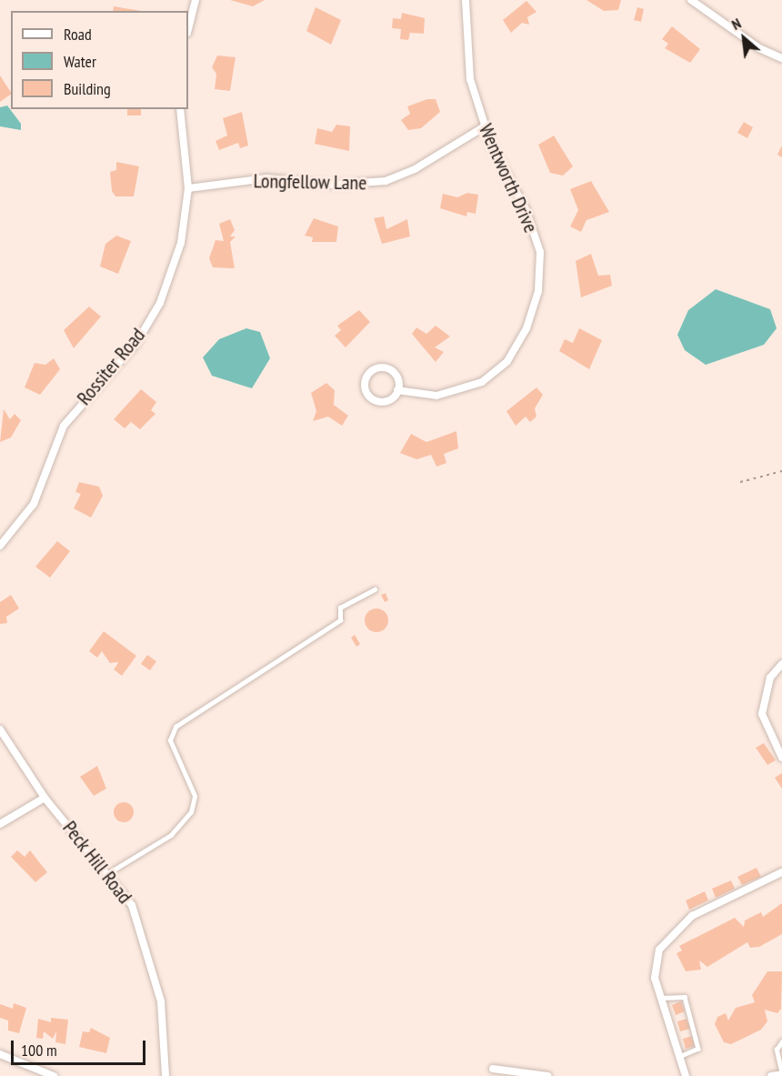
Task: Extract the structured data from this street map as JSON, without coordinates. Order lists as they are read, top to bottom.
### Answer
{
  "streets": {
    "street": [
      "Wentworth Drive",
      "Longfellow Lane",
      "Rossiter Road",
      "Peck Hill Road"
    ]
  },
  "crossings": [
    ["Wentworth Drive", "Longfellow Lane"],
    ["Longfellow Lane", "Rossiter Road"]
  ],
  "legend": ["Road", "Water", "Building"],
  "scale_bar": "100 m",
  "north": "top left"
}
